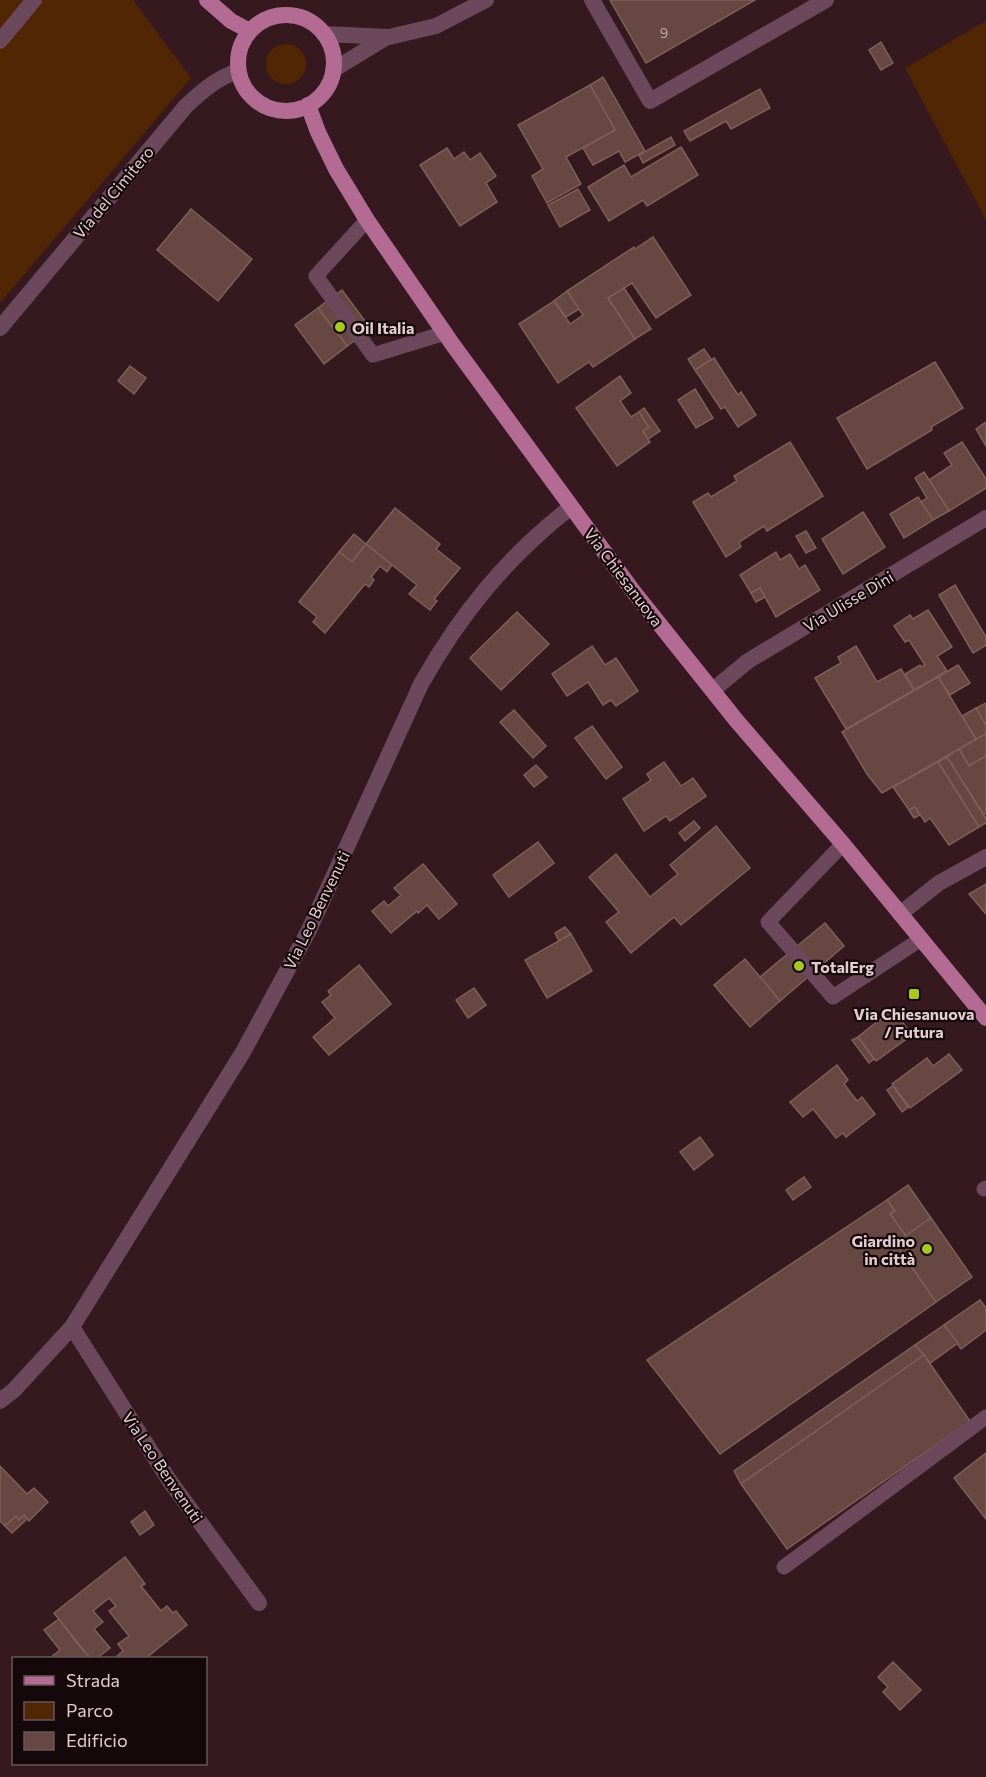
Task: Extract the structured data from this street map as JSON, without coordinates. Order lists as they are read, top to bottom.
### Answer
{
  "streets": {
    "main road": ["Via Chiesanuova"],
    "street": ["Via del Cimitero", "Via Ulisse Dini", "Via Leo Benvenuti"]
  },
  "crossings": [
    ["Via del Cimitero", "Via Chiesanuova"],
    ["Via Chiesanuova", "Via Ulisse Dini"],
    ["Via Chiesanuova", "Via Leo Benvenuti"]
  ],
  "places": {
    "other": ["Oil Italia", "TotalErg", "Giardino in città"],
    "transit": ["Via Chiesanuova / Futura"]
  },
  "house_numbers": ["9"],
  "legend": ["Strada", "Parco", "Edificio"]
}
